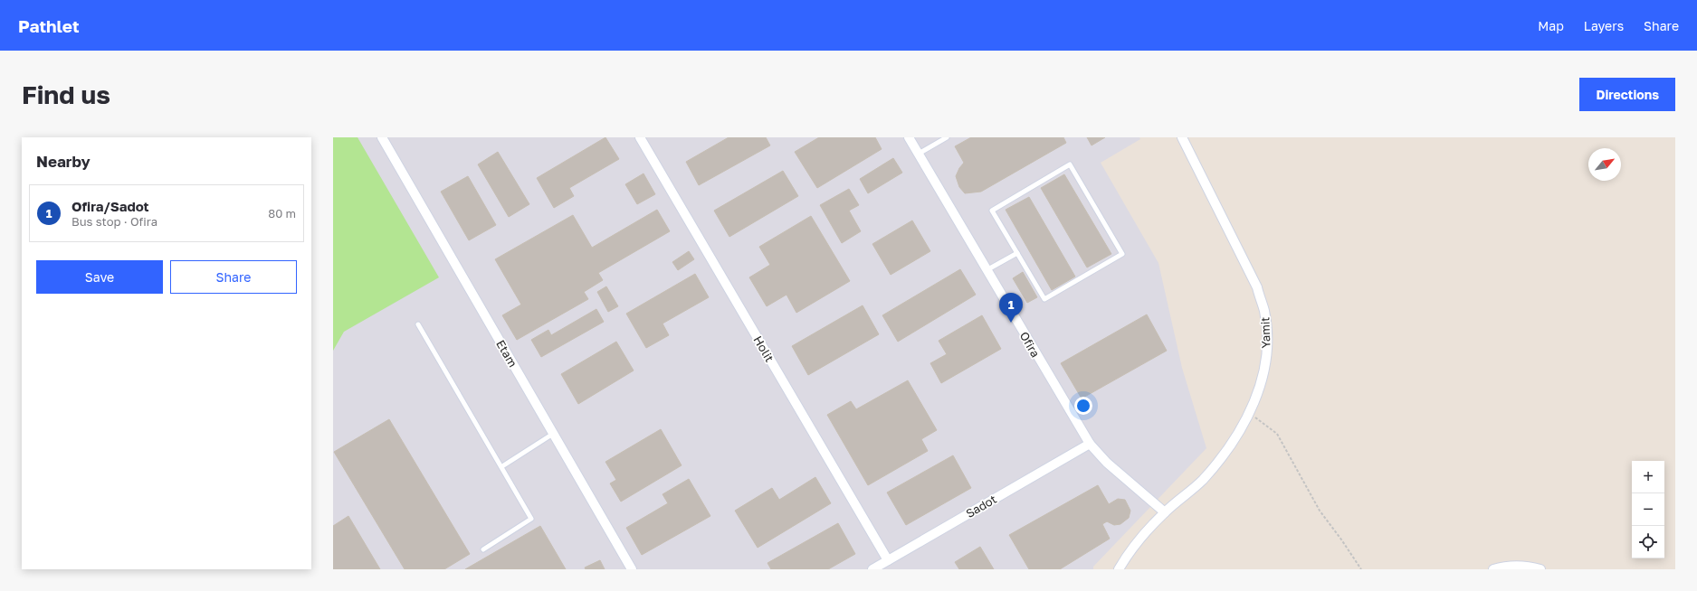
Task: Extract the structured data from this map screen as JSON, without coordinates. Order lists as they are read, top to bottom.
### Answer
{
  "streets": {
    "street": [
      "Yamit",
      "Ofira",
      "Holit",
      "Etam",
      "Sadot"
    ]
  },
  "crossings": [
    ["Yamit", "Ofira"],
    ["Ofira", "Sadot"],
    ["Holit", "Sadot"]
  ],
  "north": "top right",
  "page": {
    "header": "Pathlet",
    "nav": ["Map", "Layers", "Share"],
    "buttons": [
      "Directions",
      ["Save", "Share"]
    ],
    "title": "Find us",
    "heading": "Nearby",
    "list": [
      {
        "mark": "1",
        "name": "Ofira/Sadot",
        "note": "Bus stop · Ofira",
        "value": "80 m"
      }
    ],
    "pins": "1",
    "map_buttons": ["+", "−"]
  }
}
